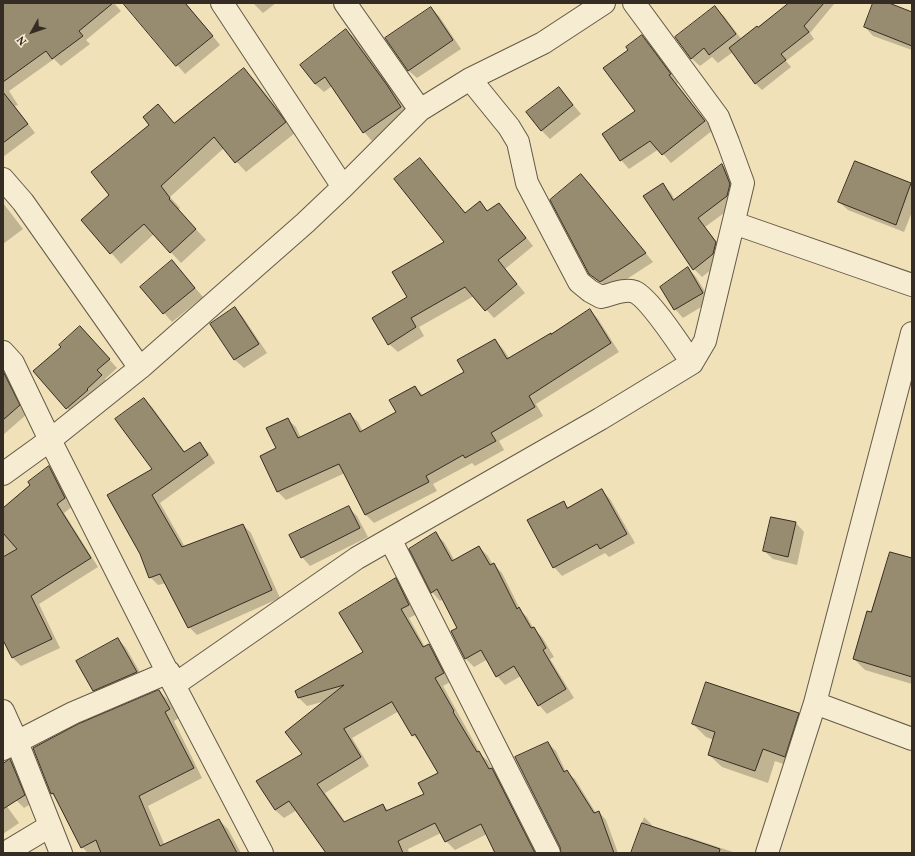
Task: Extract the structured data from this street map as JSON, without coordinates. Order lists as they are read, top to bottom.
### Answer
{
  "north": "bottom left"
}
